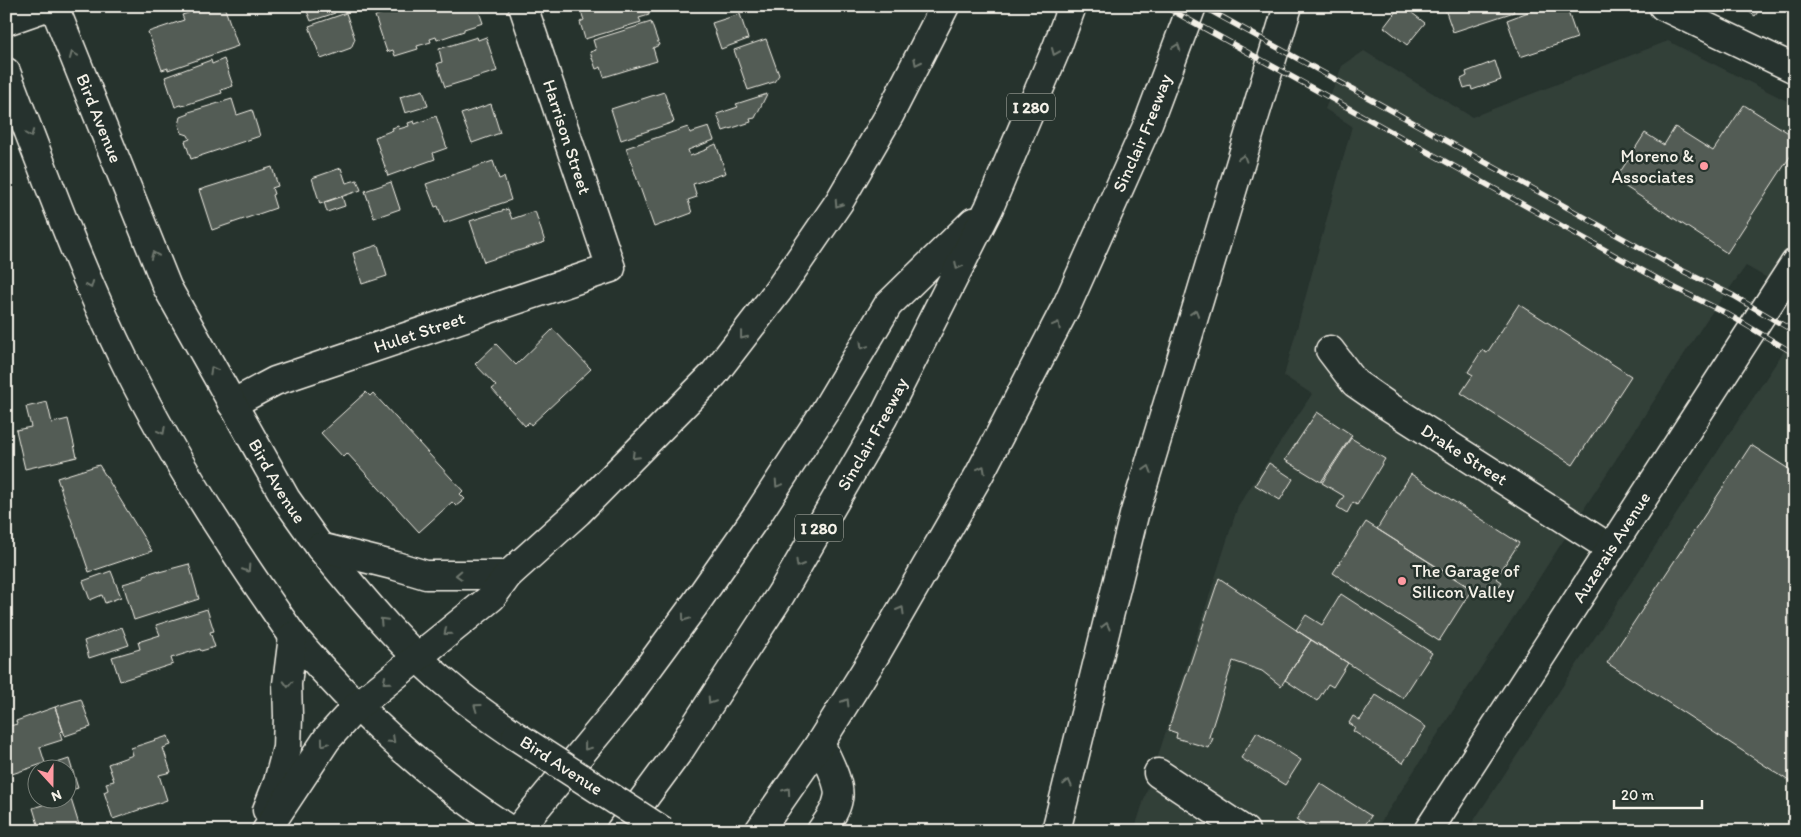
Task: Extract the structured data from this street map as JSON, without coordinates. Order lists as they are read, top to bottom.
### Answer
{
  "streets": {
    "main road": [
      "I 280",
      "Bird Avenue",
      "Sinclair Freeway",
      "Harrison Street",
      "Hulet Street",
      "Drake Street",
      "Auzerais Avenue"
    ]
  },
  "crossings": [
    ["Bird Avenue", "Hulet Street"],
    ["Harrison Street", "Hulet Street"],
    ["Drake Street", "Auzerais Avenue"]
  ],
  "places": ["Moreno & Associates", "The Garage of Silicon Valley"],
  "scale_bar": "20 m",
  "north": "bottom"
}
